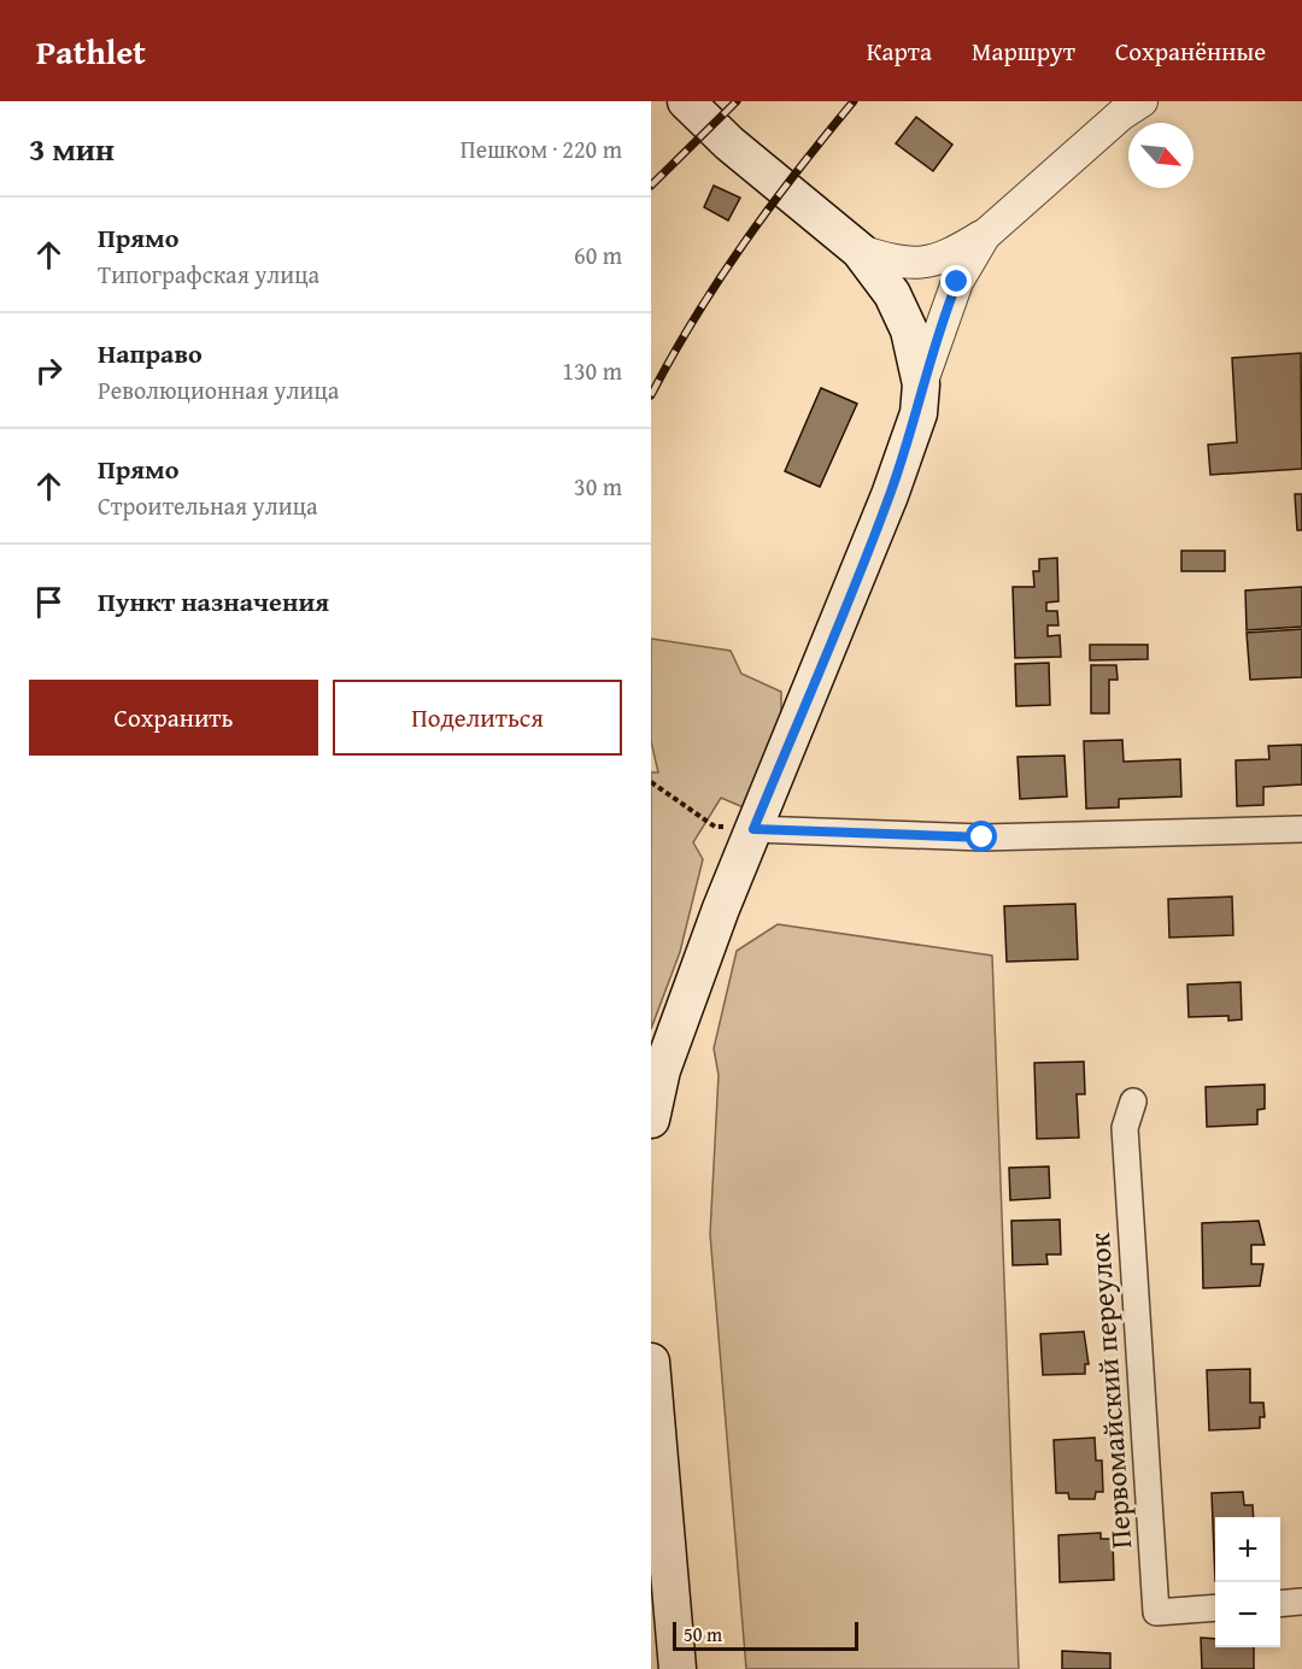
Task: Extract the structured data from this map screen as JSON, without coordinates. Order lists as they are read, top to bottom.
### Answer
{
  "streets": {
    "street": ["Первомайский переулок"]
  },
  "scale_bar": "50 m",
  "north": "bottom right",
  "page": {
    "header": "Pathlet",
    "nav": ["Карта", "Маршрут", "Сохранённые"],
    "heading": ["3 мин", "Пешком · 220 m"],
    "list": [
      ["Прямо", "Типографская улица", "60 m"],
      ["Направо", "Революционная улица", "130 m"],
      ["Прямо", "Строительная улица", "30 m"],
      "Пункт назначения"
    ],
    "buttons": ["Сохранить", "Поделиться"],
    "map_buttons": ["+", "−"],
    "scale": "50 m"
  }
}
